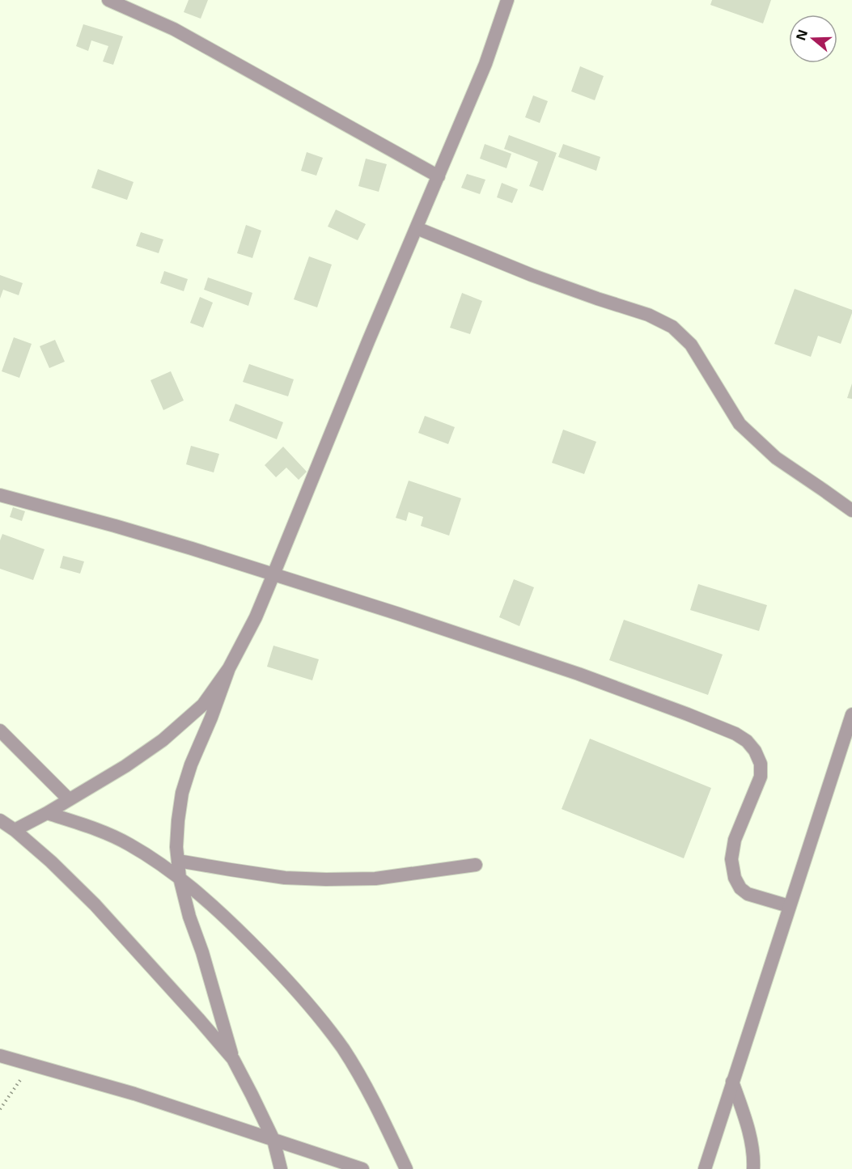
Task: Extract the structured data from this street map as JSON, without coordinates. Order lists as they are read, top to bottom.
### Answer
{
  "north": "left"
}
